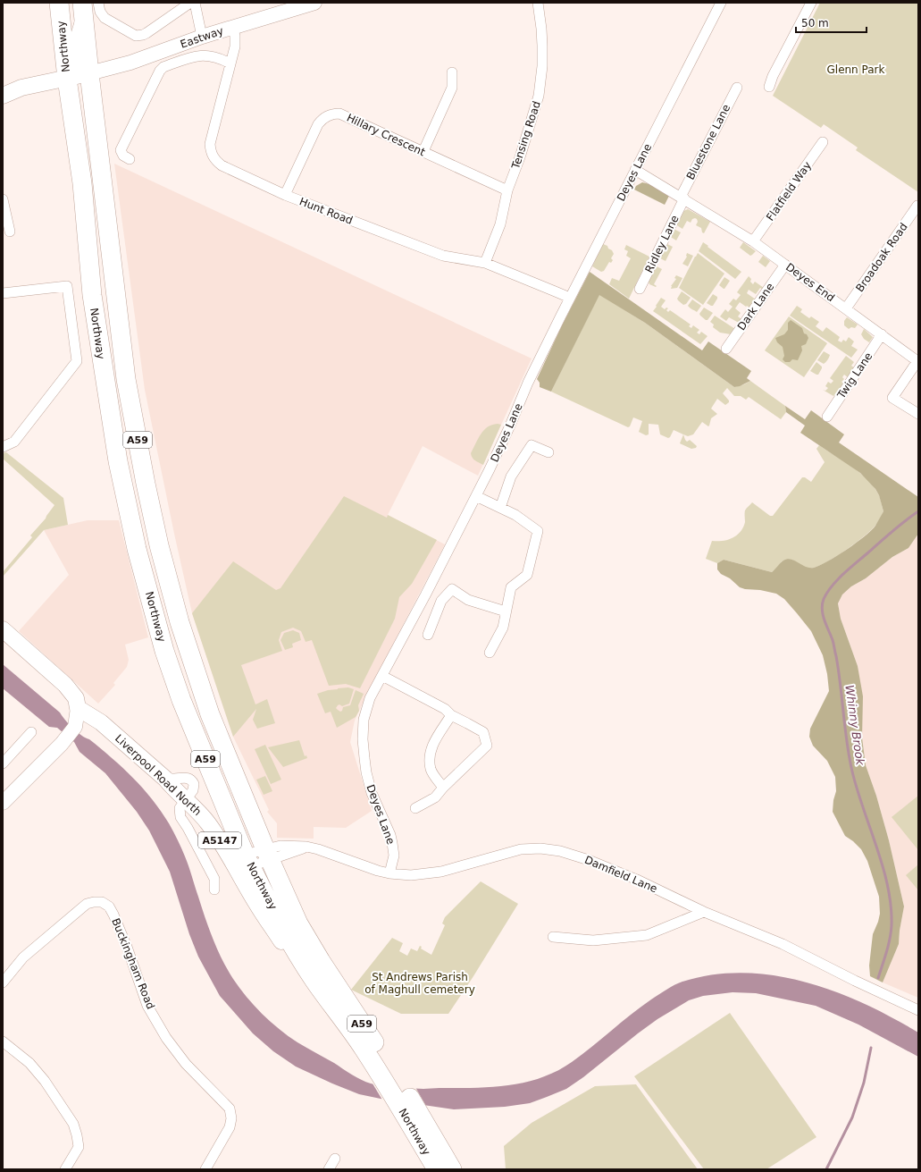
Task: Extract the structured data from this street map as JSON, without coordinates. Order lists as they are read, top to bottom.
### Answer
{
  "streets": {
    "highway": ["Northway", "A59"],
    "main road": ["Liverpool Road North", "A5147"],
    "street": [
      "Eastway",
      "Hillary Crescent",
      "Tensing Road",
      "Bluestone Lane",
      "Deyes Lane",
      "Flatfield Way",
      "Hunt Road",
      "Ridley Lane",
      "Broadoak Road",
      "Deyes End",
      "Dark Lane",
      "Twig Lane",
      "Damfield Lane",
      "Buckingham Road"
    ]
  },
  "crossings": [
    ["Eastway", "Northway"],
    ["Eastway", "Hunt Road"],
    ["Northway", "Liverpool Road North"],
    ["Northway", "Damfield Lane"],
    ["Hillary Crescent", "Tensing Road"],
    ["Hillary Crescent", "Hunt Road"],
    ["Tensing Road", "Hunt Road"],
    ["Bluestone Lane", "Ridley Lane"],
    ["Bluestone Lane", "Deyes End"],
    ["Deyes Lane", "Hunt Road"],
    ["Deyes Lane", "Deyes End"],
    ["Deyes Lane", "Damfield Lane"],
    ["Flatfield Way", "Deyes End"],
    ["Ridley Lane", "Deyes End"],
    ["Broadoak Road", "Deyes End"],
    ["Deyes End", "Dark Lane"],
    ["Deyes End", "Twig Lane"]
  ],
  "water": ["Whinny Brook"],
  "parks": ["Glenn Park", "St Andrews Parish of Maghull cemetery"],
  "scale_bar": "50 m"
}
